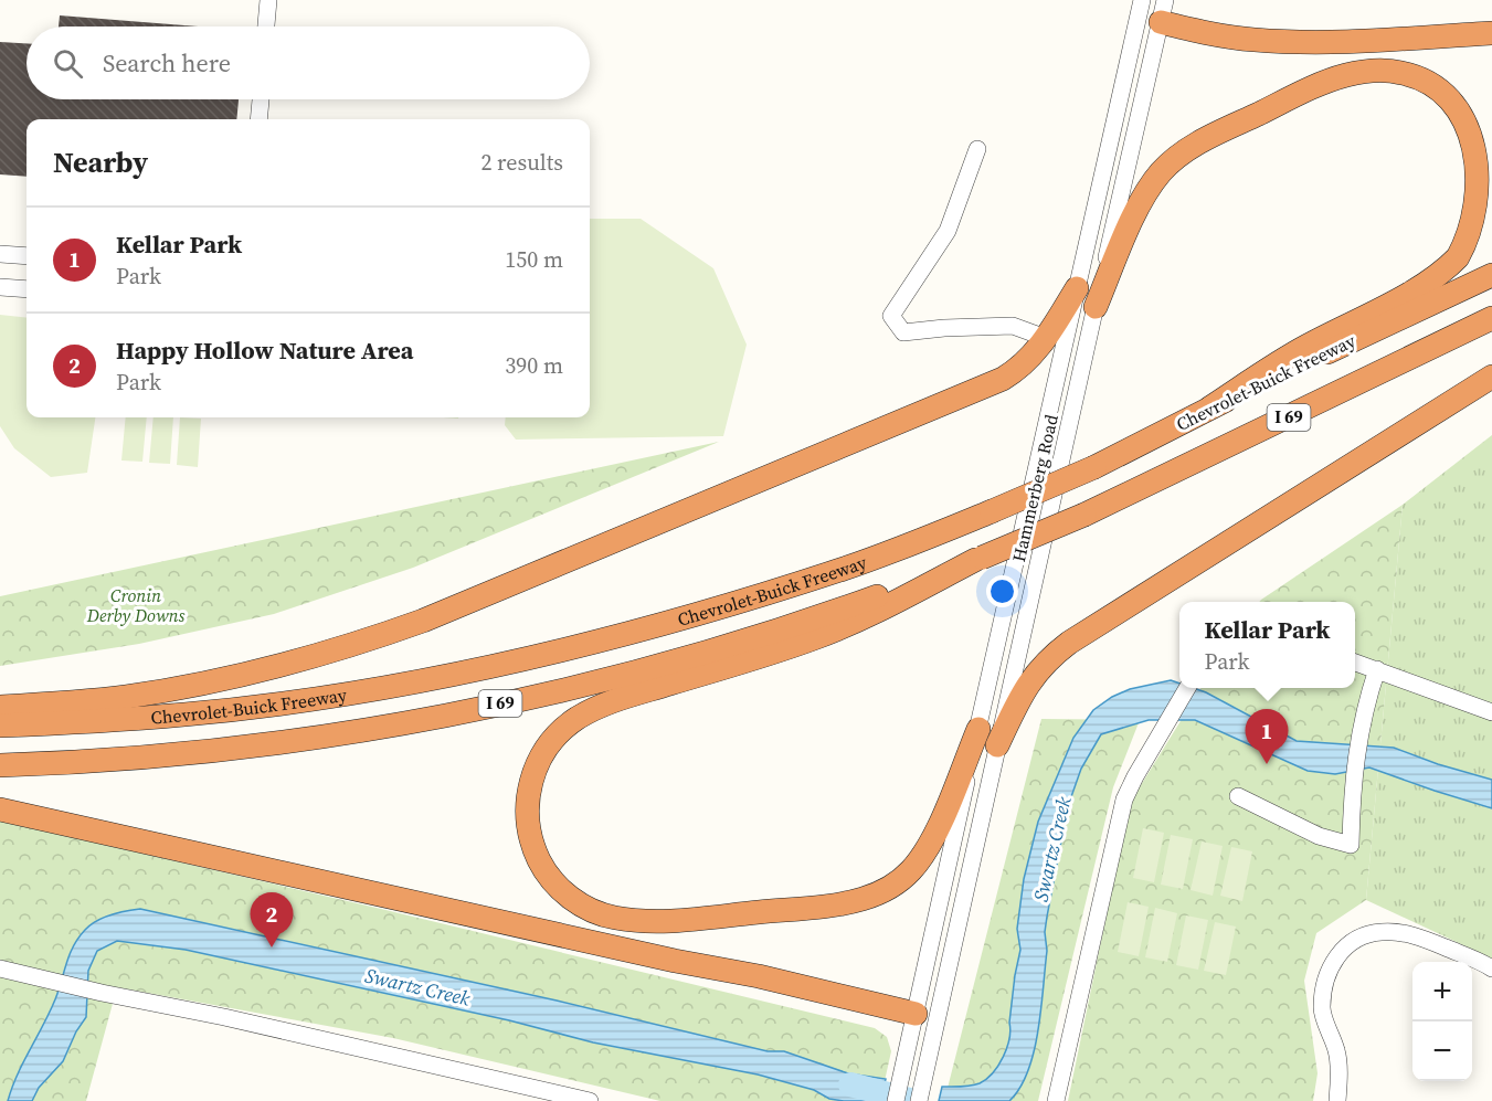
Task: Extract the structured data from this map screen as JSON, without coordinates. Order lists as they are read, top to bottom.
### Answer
{
  "streets": {
    "highway": ["Chevrolet-Buick Freeway", "I 69"],
    "street": ["Hammerberg Road"]
  },
  "water": ["Swartz Creek"],
  "parks": ["Cronin Derby Downs"],
  "page": {
    "search": "Search here",
    "heading": ["Nearby", "2 results"],
    "list": [
      {
        "mark": "1",
        "name": "Kellar Park",
        "note": "Park",
        "value": "150 m"
      },
      {
        "mark": "2",
        "name": "Happy Hollow Nature Area",
        "note": "Park",
        "value": "390 m"
      }
    ],
    "popup": ["Kellar Park", "Park"],
    "pins": ["1", "2"],
    "map_buttons": ["+", "−"]
  }
}
